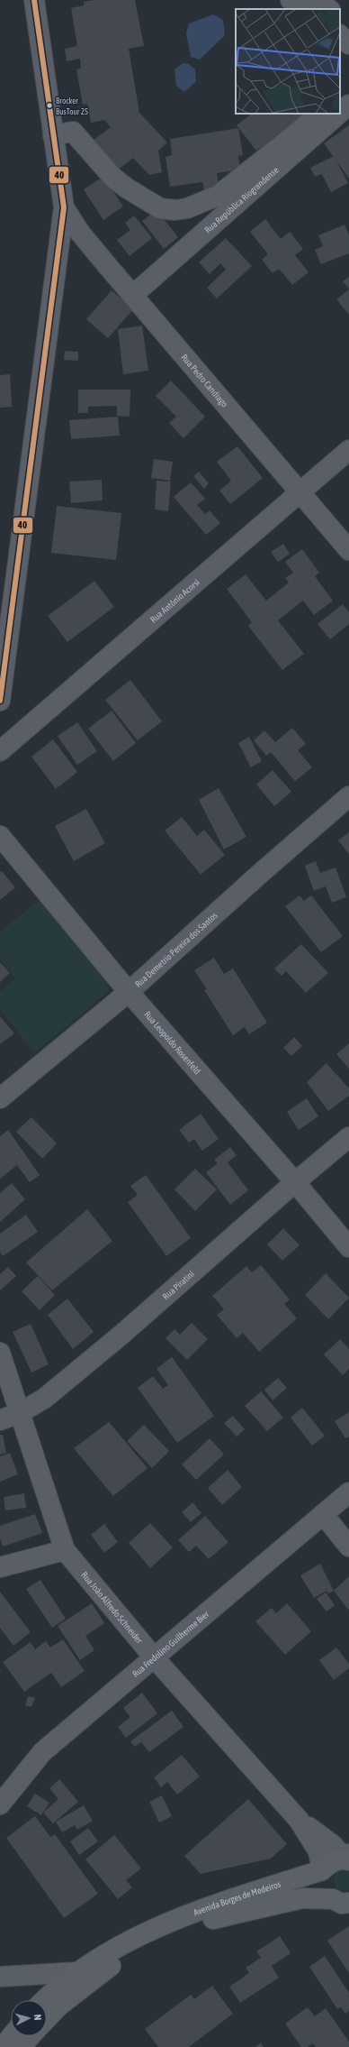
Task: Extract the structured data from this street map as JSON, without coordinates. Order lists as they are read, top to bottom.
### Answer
{
  "streets": {
    "main road": ["Avenida Borges de Medeiros"],
    "street": [
      "Rua República Riograndense",
      "Rua Pedro Candiago",
      "Rua Antônio Acorsi",
      "Rua Demetrio Pereira dos Santos",
      "Rua Leopoldo Rosenfeld",
      "Rua Piratini",
      "Rua João Alfredo Schneider",
      "Rua Fredolino Guilherme Bier"
    ]
  },
  "crossings": [
    ["Rua República Riograndense", "Rua Pedro Candiago"],
    ["Rua Pedro Candiago", "Rua Antônio Acorsi"],
    ["Rua Demetrio Pereira dos Santos", "Rua Leopoldo Rosenfeld"],
    ["Rua Leopoldo Rosenfeld", "Rua Piratini"],
    ["Rua Piratini", "Rua João Alfredo Schneider"],
    ["Rua João Alfredo Schneider", "Rua Fredolino Guilherme Bier"],
    ["Rua João Alfredo Schneider", "Avenida Borges de Medeiros"]
  ],
  "places": ["Brocker BusTour 25"],
  "lines": ["transit line 40"],
  "north": "right"
}
